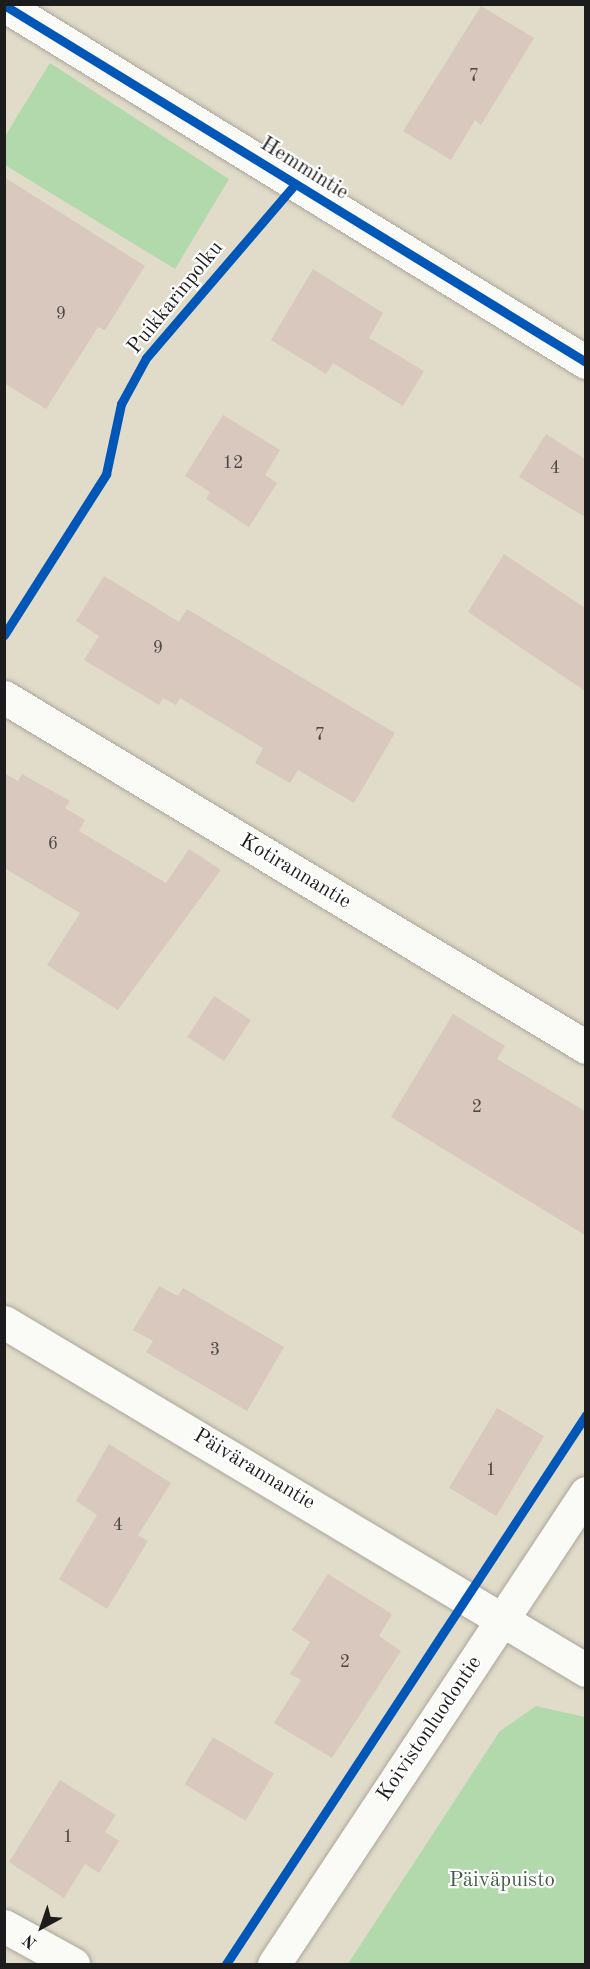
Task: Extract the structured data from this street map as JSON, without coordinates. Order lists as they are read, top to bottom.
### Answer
{
  "streets": {
    "street": [
      "Hemmintie",
      "Kotirannantie",
      "Päivärannantie",
      "Koivistonluodontie"
    ],
    "cycle path": ["Puikkarinpolku"]
  },
  "crossings": [
    ["Päivärannantie", "Koivistonluodontie"]
  ],
  "parks": ["Päiväpuisto"],
  "house_numbers": [
    "7",
    "9",
    "12",
    "4",
    "9",
    "7",
    "6",
    "2",
    "3",
    "1",
    "4",
    "2",
    "1"
  ],
  "north": "bottom left"
}
